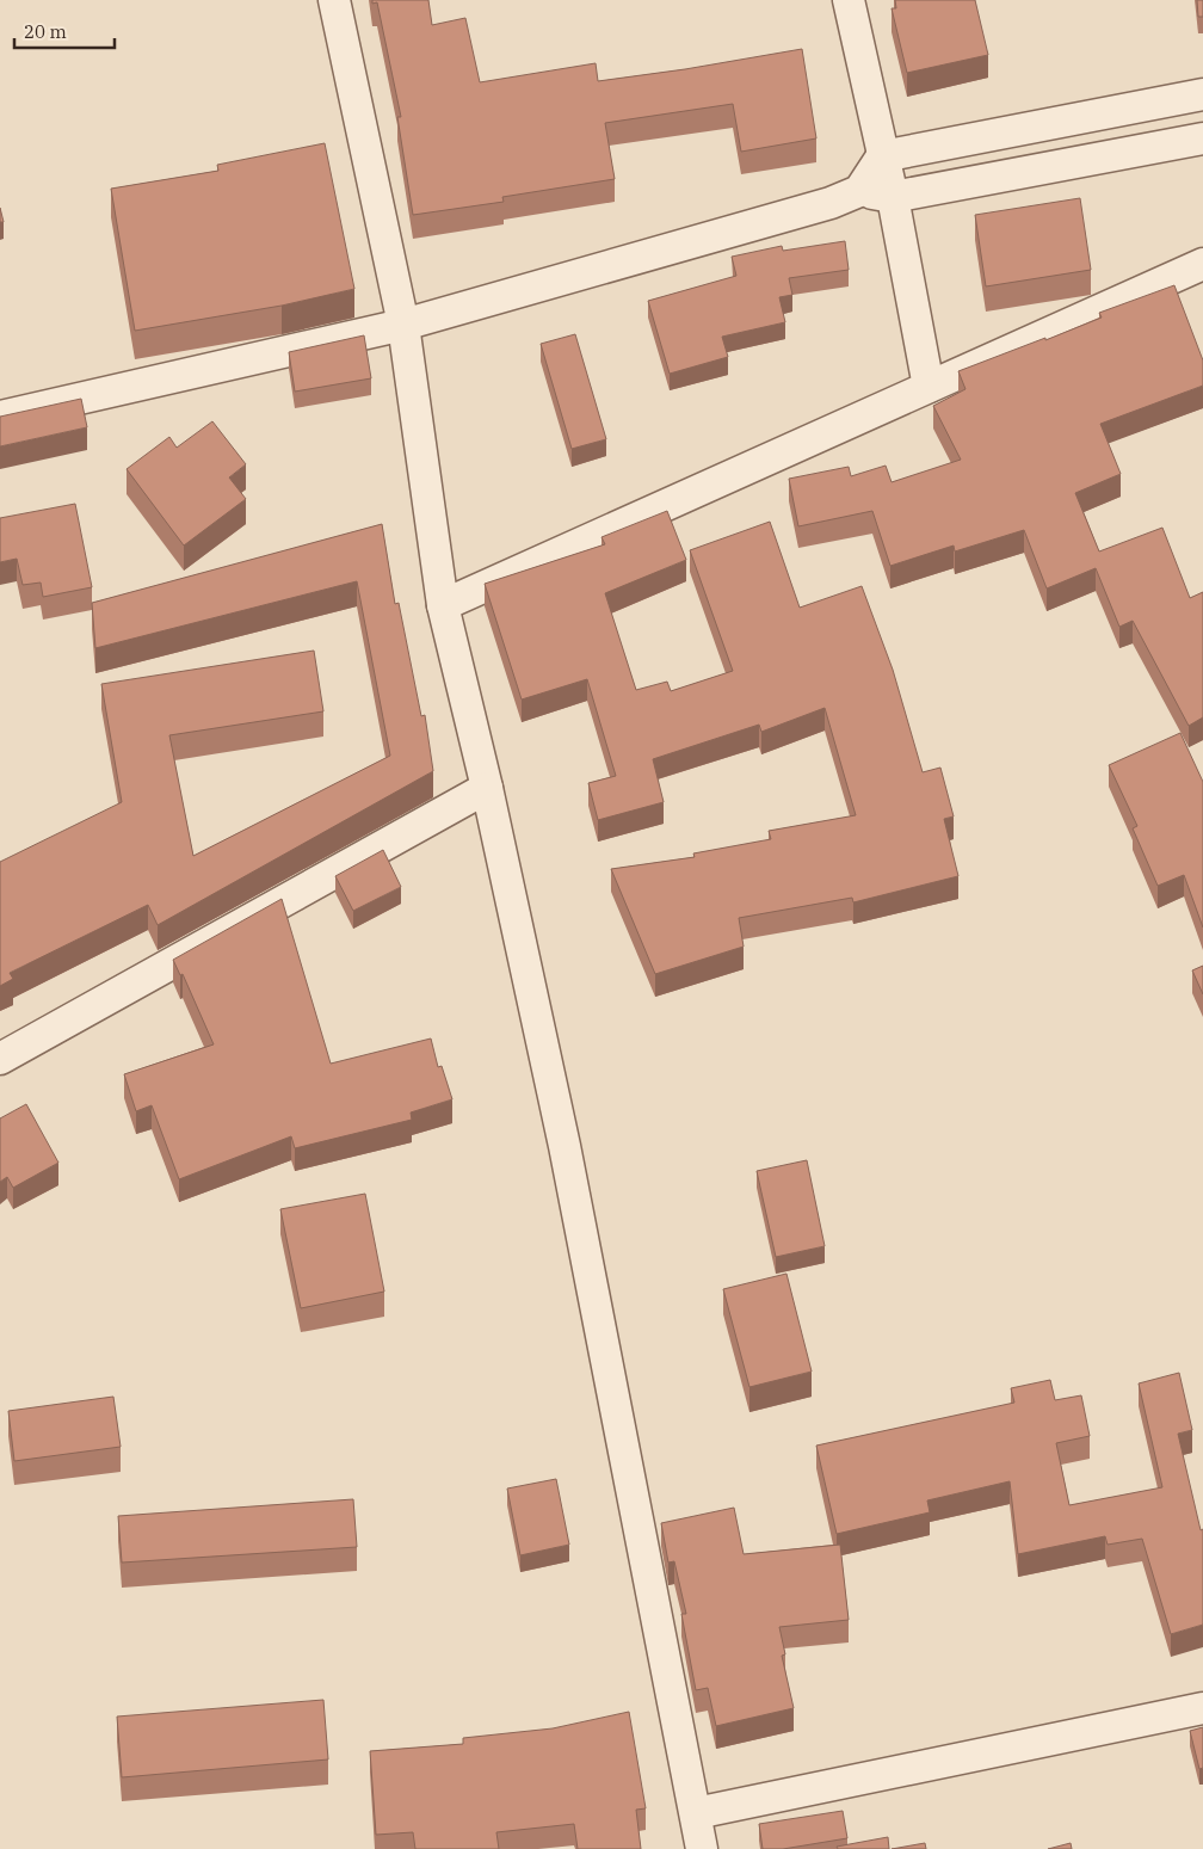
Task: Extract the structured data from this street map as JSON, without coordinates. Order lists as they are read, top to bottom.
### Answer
{
  "scale_bar": "20 m"
}
